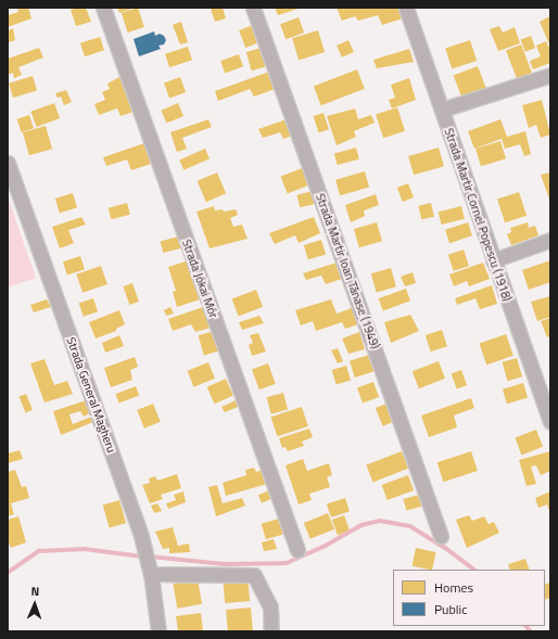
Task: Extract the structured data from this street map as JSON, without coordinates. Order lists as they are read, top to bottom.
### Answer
{
  "streets": {
    "street": [
      "Strada Martir Cornel Popescu (1918)",
      "Strada Martir Ioan Tănase (1949)",
      "Strada Jókai Mór",
      "Strada General Magheru"
    ]
  },
  "legend": ["Homes", "Public"],
  "north": "top"
}
